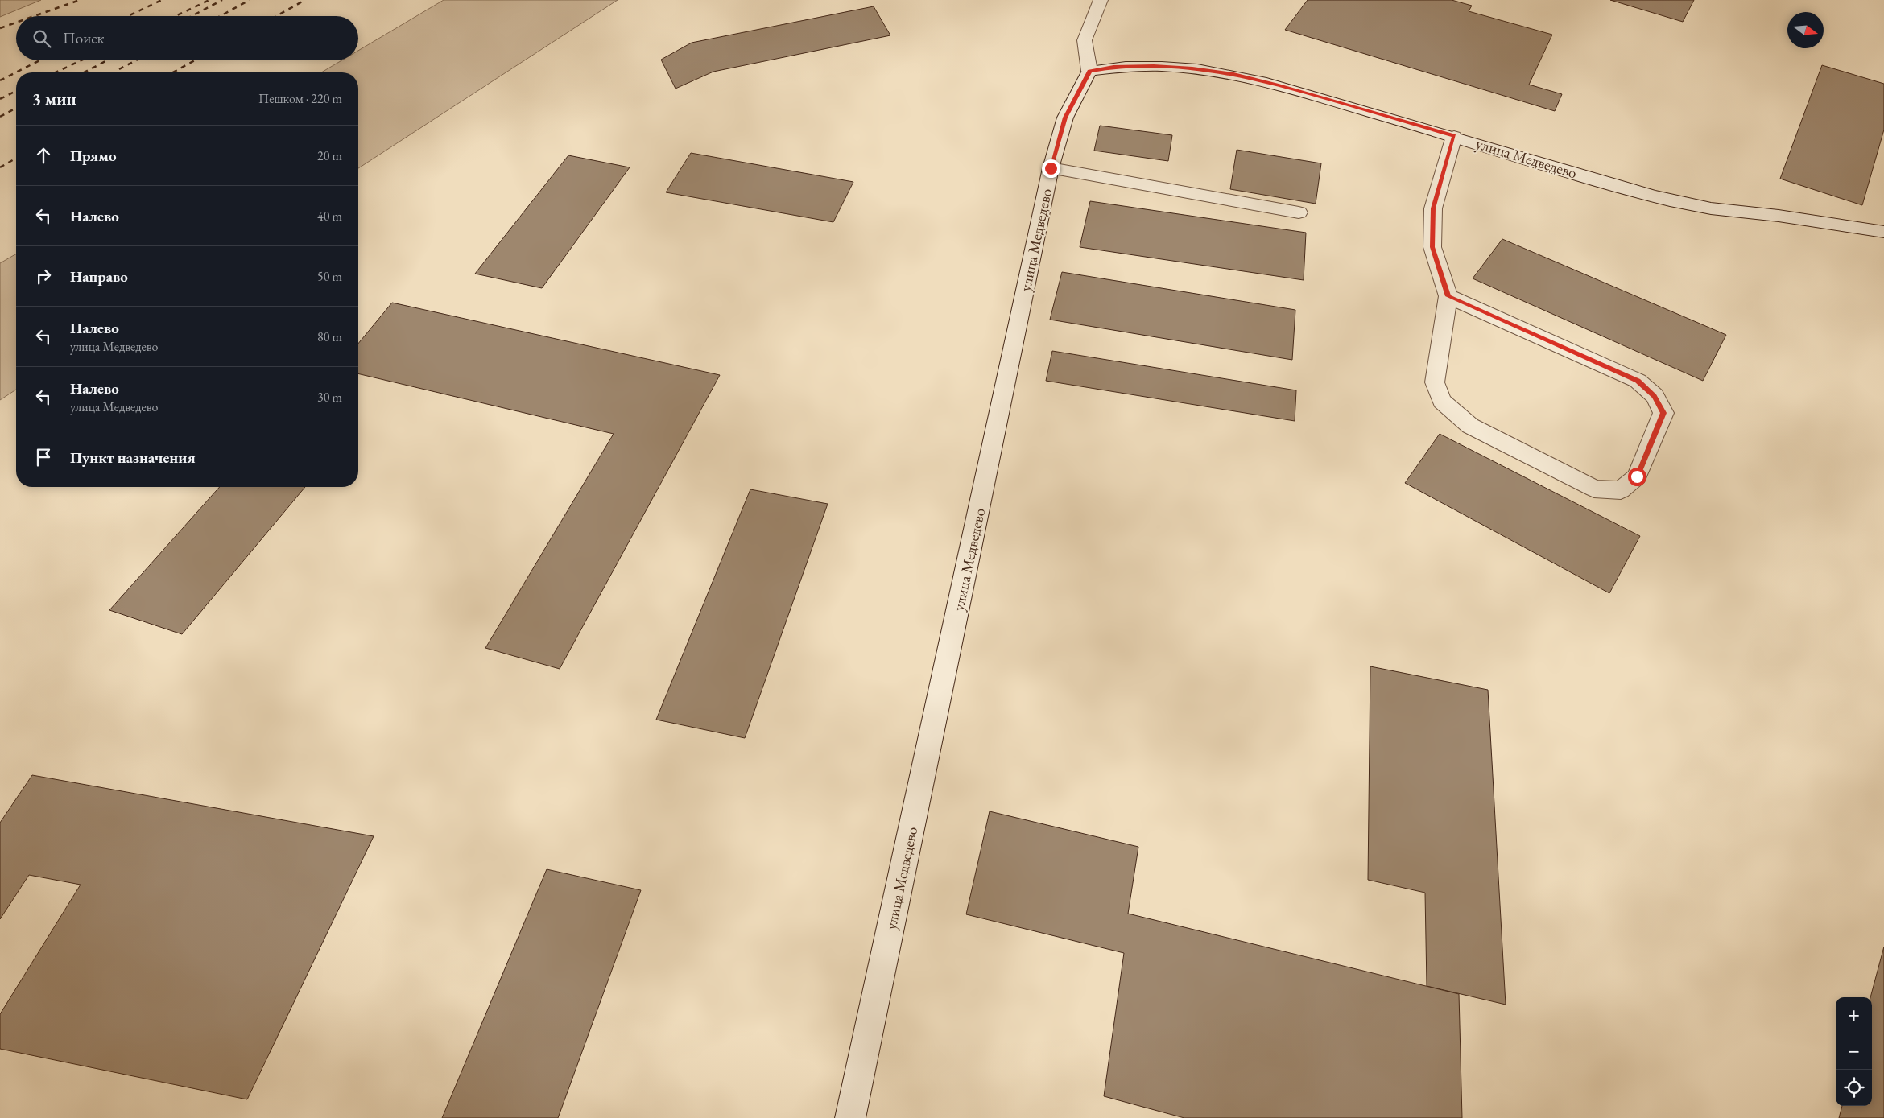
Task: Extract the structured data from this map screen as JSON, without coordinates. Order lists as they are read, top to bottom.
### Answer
{
  "streets": {
    "street": ["улица Медведево"]
  },
  "north": "right",
  "page": {
    "search": "Поиск",
    "heading": ["3 мин", "Пешком · 220 m"],
    "list": [
      ["Прямо", "20 m"],
      ["Налево", "40 m"],
      ["Направо", "50 m"],
      ["Налево", "улица Медведево", "80 m"],
      ["Налево", "улица Медведево", "30 m"],
      "Пункт назначения"
    ],
    "map_buttons": ["+", "−"]
  }
}
